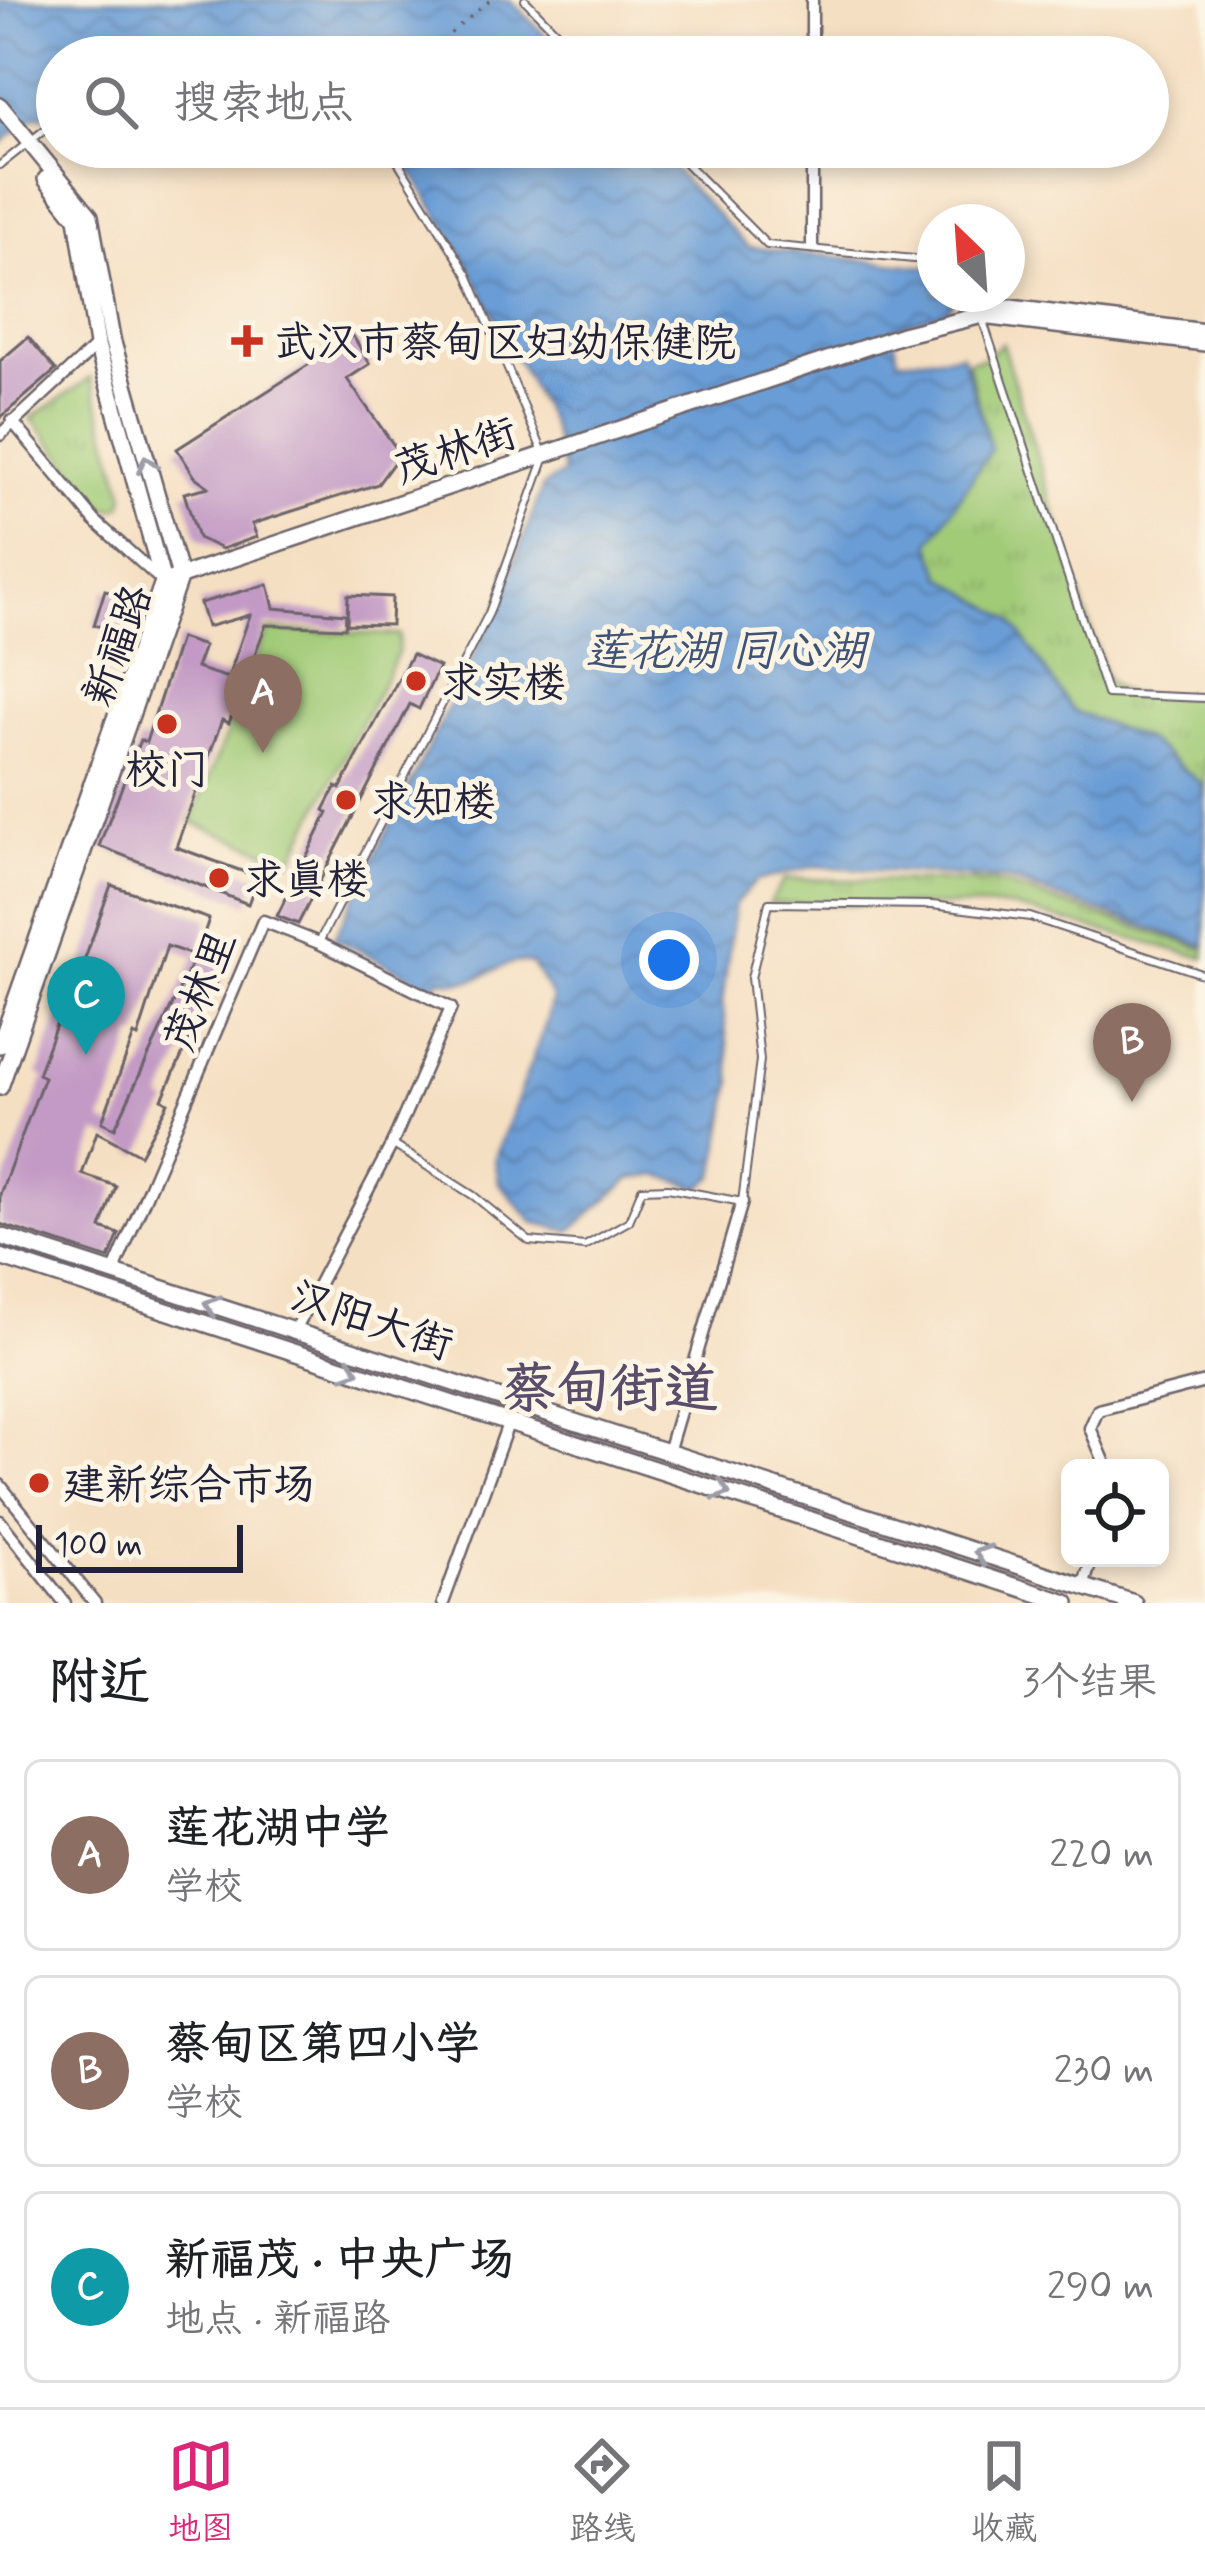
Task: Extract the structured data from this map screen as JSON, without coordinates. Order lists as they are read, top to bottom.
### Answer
{
  "streets": {
    "street": [
      "茂林街",
      "新福路",
      "茂林里",
      "汉阳大街"
    ]
  },
  "crossings": [
    ["茂林街", "新福路"],
    ["茂林里", "汉阳大街"]
  ],
  "districts": ["蔡甸街道"],
  "water": ["莲花湖 同心湖"],
  "places": {
    "health": ["武汉市蔡甸区妇幼保健院"],
    "other": [
      "求实楼",
      "校门",
      "求知楼",
      "求真楼",
      "建新综合市场"
    ]
  },
  "scale_bar": "100 m",
  "north": "top left",
  "page": {
    "search": "搜索地点",
    "pins": ["A", "C", "B"],
    "scale": "100 m",
    "heading": ["附近", "3个结果"],
    "list": [
      {
        "mark": "A",
        "name": "莲花湖中学",
        "note": "学校",
        "value": "220 m"
      },
      {
        "mark": "B",
        "name": "蔡甸区第四小学",
        "note": "学校",
        "value": "230 m"
      },
      {
        "mark": "C",
        "name": "新福茂 · 中央广场",
        "note": "地点 · 新福路",
        "value": "290 m"
      }
    ],
    "nav": ["地图", "路线", "收藏"]
  }
}
